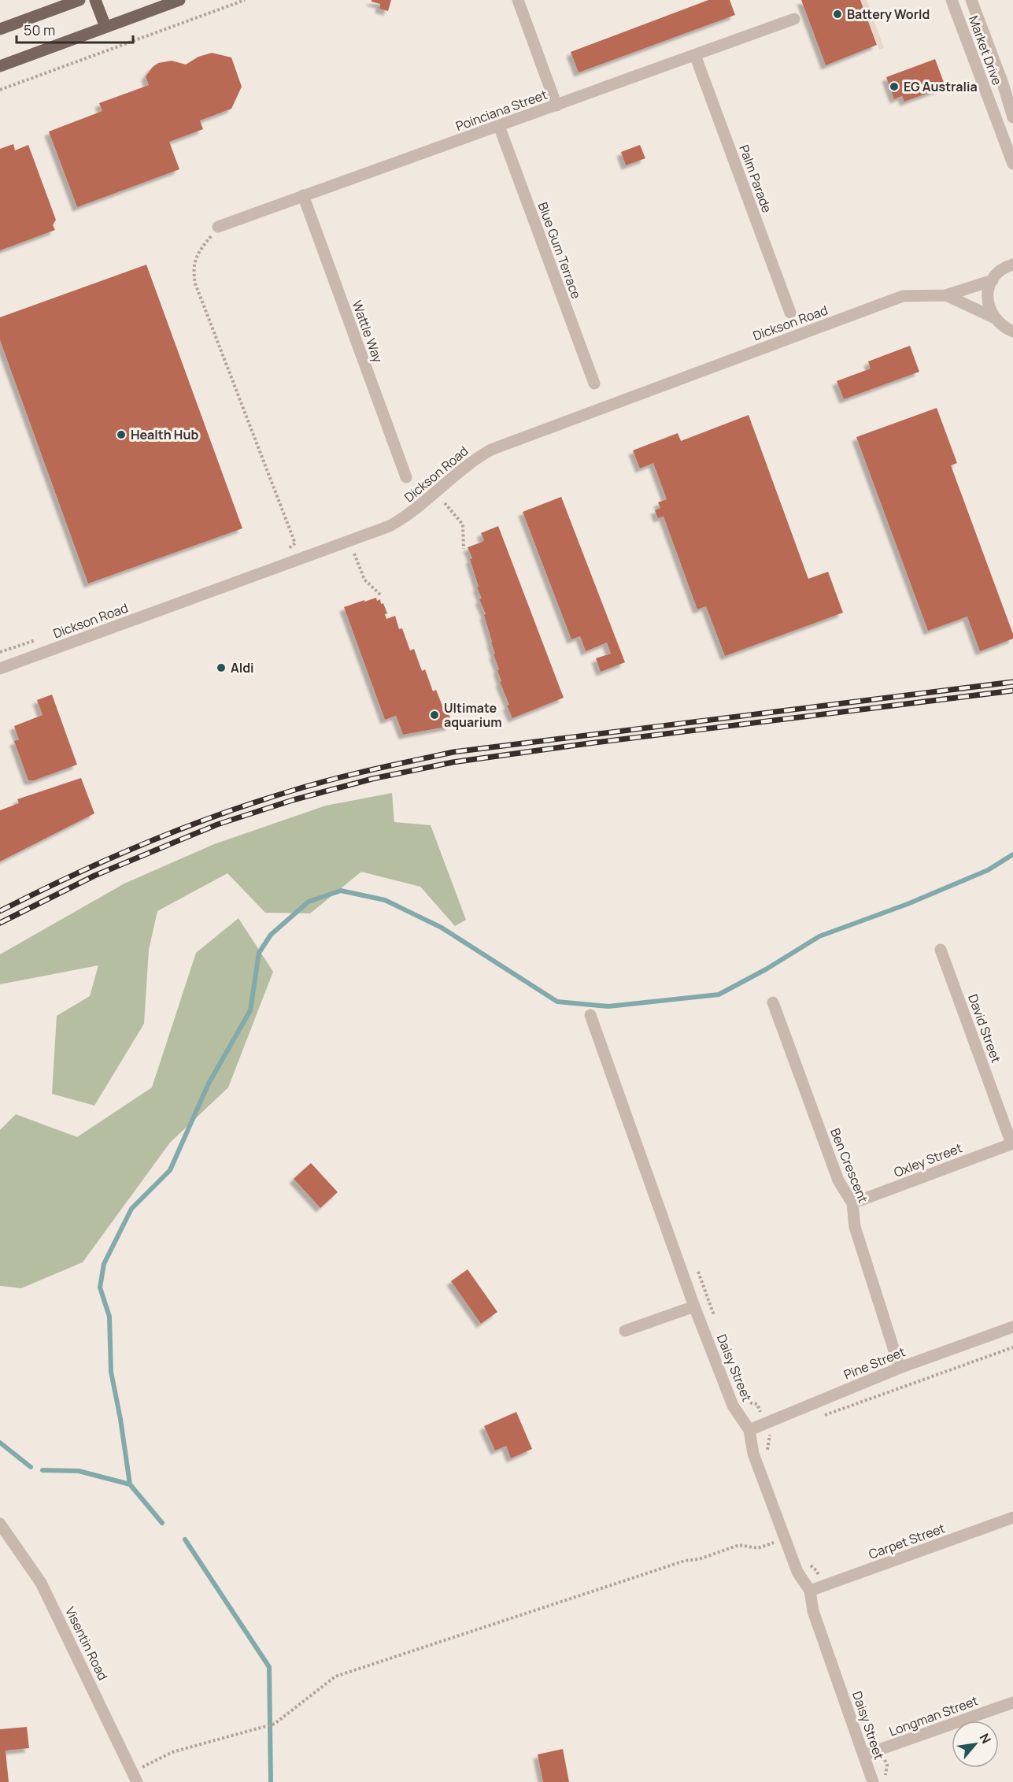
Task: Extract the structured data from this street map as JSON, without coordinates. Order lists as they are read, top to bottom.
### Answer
{
  "streets": {
    "street": [
      "Market Drive",
      "Poinciana Street",
      "Palm Parade",
      "Blue Gum Terrace",
      "Dickson Road",
      "Wattle Way",
      "David Street",
      "Oxley Street",
      "Ben Crescent",
      "Pine Street",
      "Daisy Street",
      "Carpet Street",
      "Visentin Road",
      "Longman Street"
    ]
  },
  "crossings": [
    ["Poinciana Street", "Palm Parade"],
    ["Poinciana Street", "Blue Gum Terrace"],
    ["Poinciana Street", "Wattle Way"],
    ["David Street", "Oxley Street"],
    ["Oxley Street", "Ben Crescent"],
    ["Ben Crescent", "Pine Street"],
    ["Pine Street", "Daisy Street"],
    ["Daisy Street", "Carpet Street"],
    ["Daisy Street", "Longman Street"]
  ],
  "places": [
    "Battery World",
    "EG Australia",
    "Health Hub",
    "Aldi",
    "Ultimate aquarium"
  ],
  "scale_bar": "50 m",
  "north": "top right"
}
